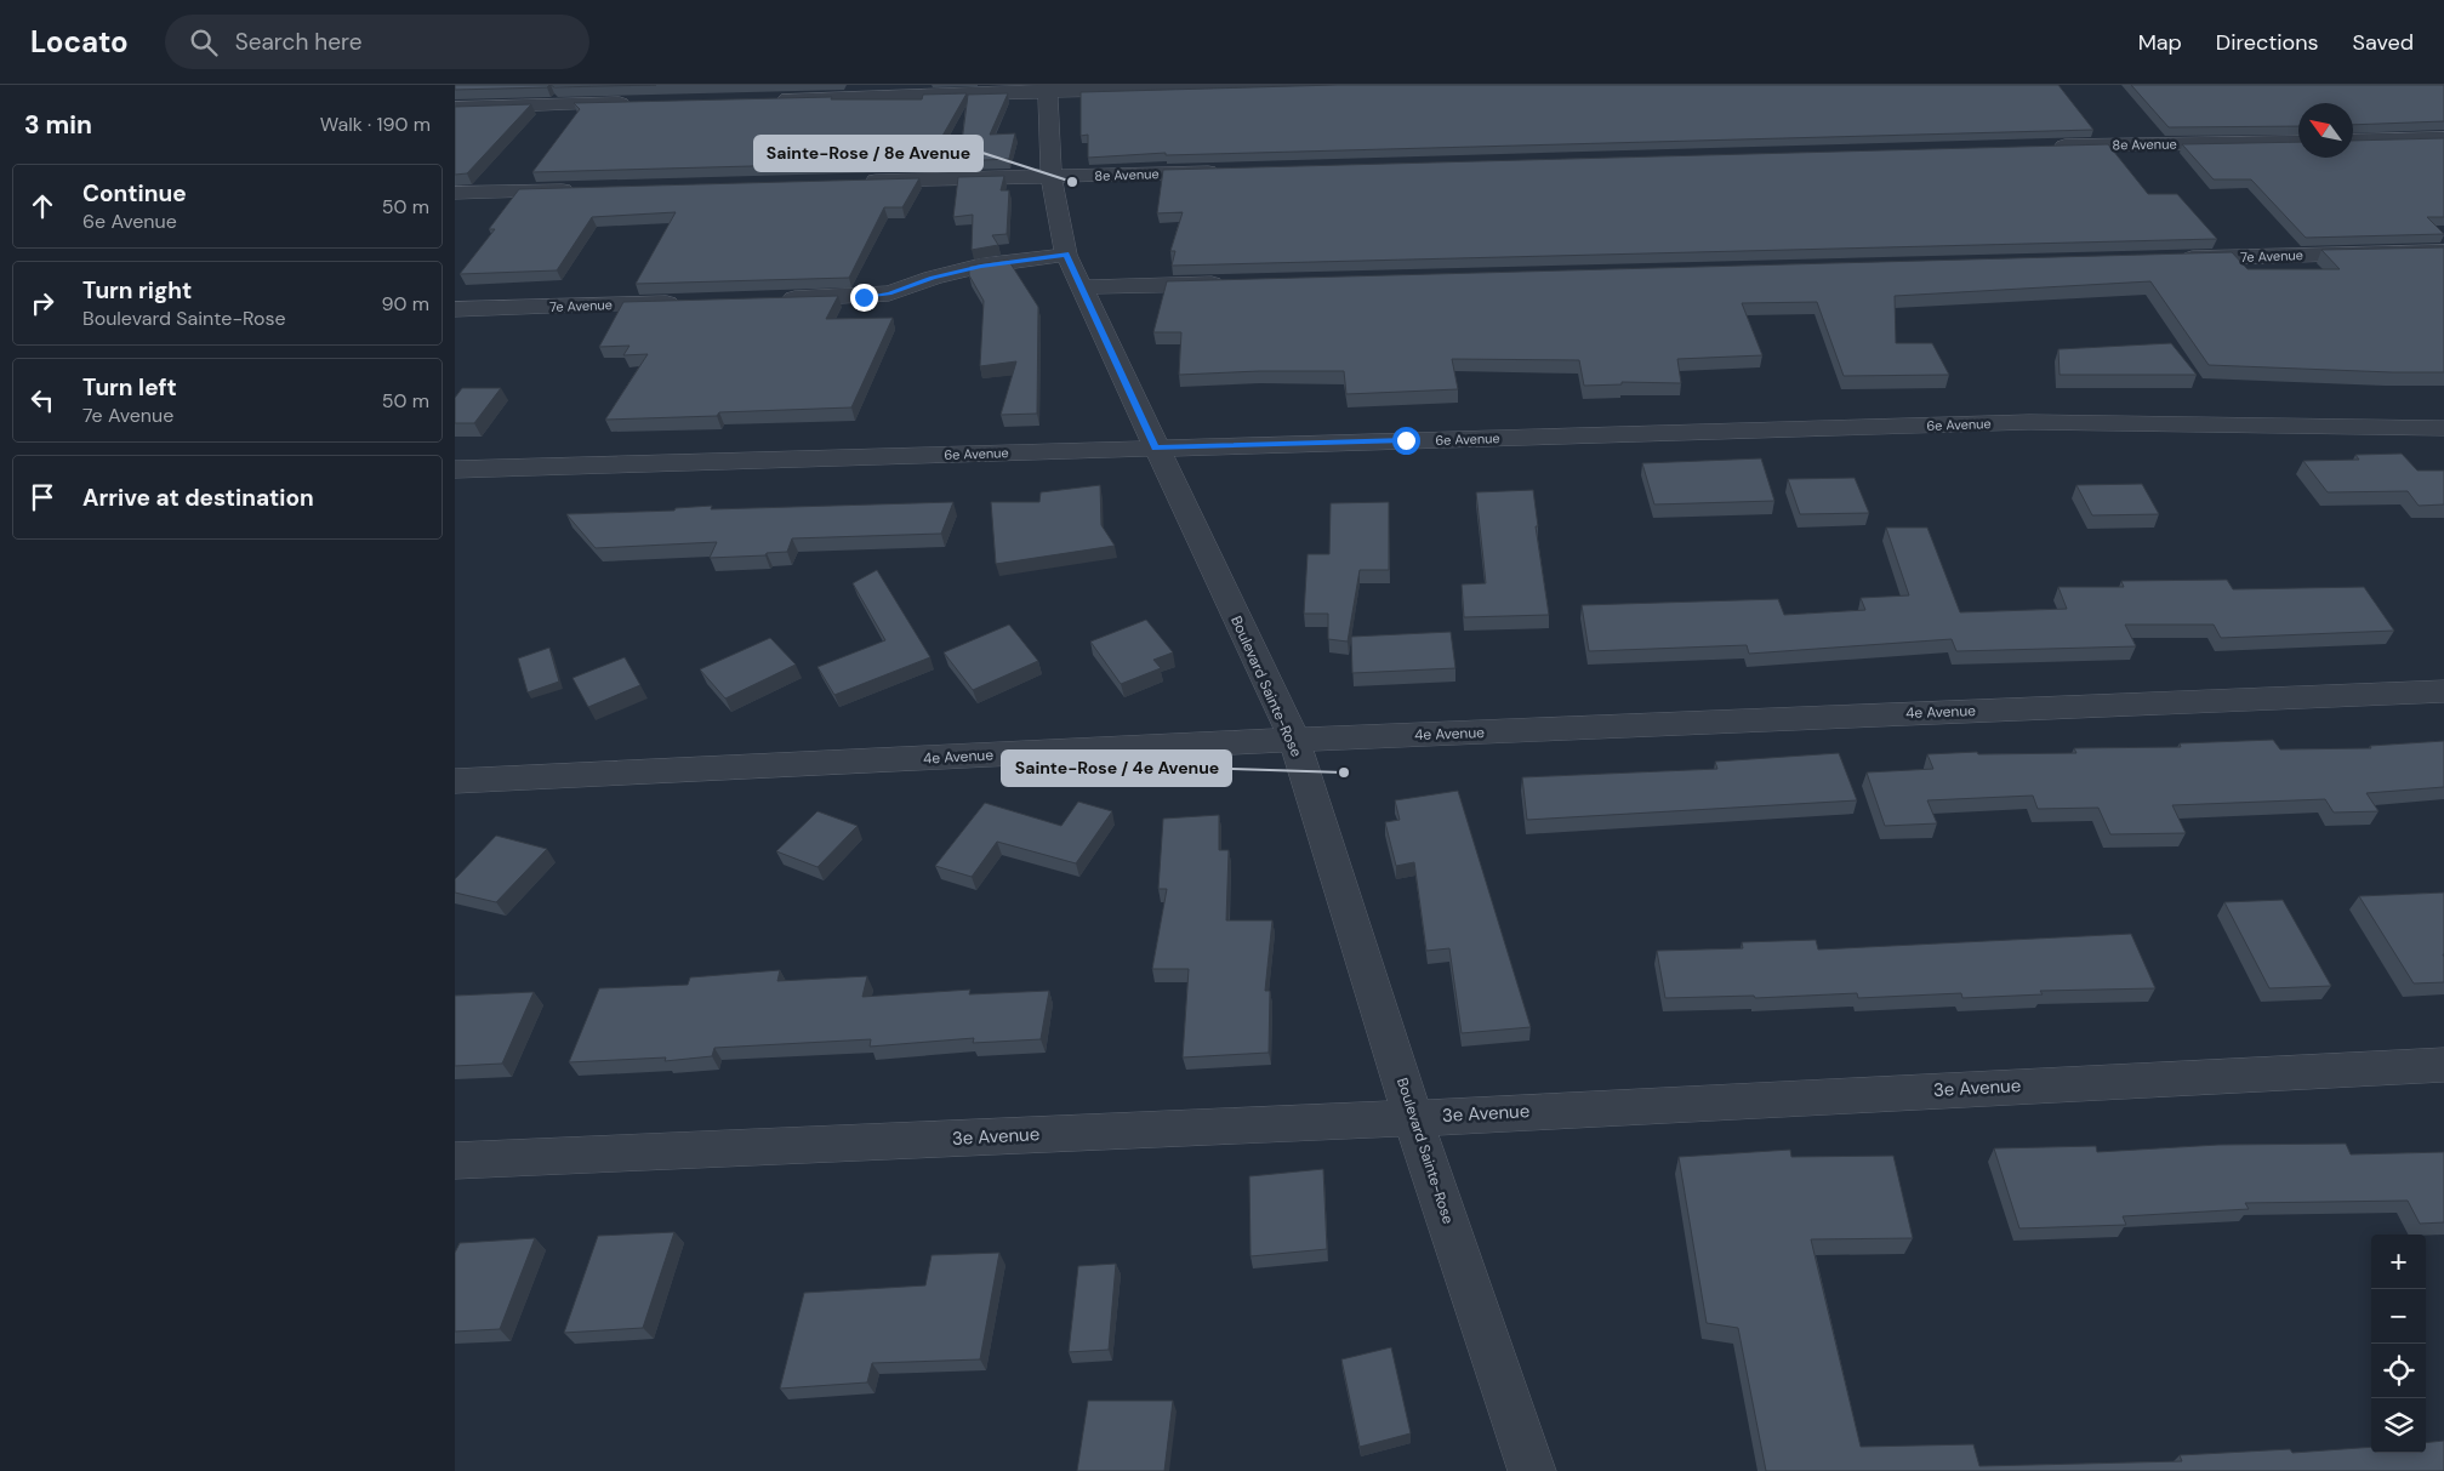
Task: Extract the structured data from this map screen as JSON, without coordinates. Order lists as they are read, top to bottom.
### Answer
{
  "streets": {
    "street": [
      "8e Avenue",
      "7e Avenue",
      "6e Avenue",
      "Boulevard Sainte-Rose",
      "4e Avenue",
      "3e Avenue"
    ]
  },
  "crossings": [
    ["8e Avenue", "Boulevard Sainte-Rose"],
    ["6e Avenue", "Boulevard Sainte-Rose"],
    ["Boulevard Sainte-Rose", "4e Avenue"],
    ["Boulevard Sainte-Rose", "3e Avenue"]
  ],
  "places": ["Sainte-Rose / 8e Avenue", "Sainte-Rose / 4e Avenue"],
  "north": "top left",
  "page": {
    "header": "Locato",
    "search": "Search here",
    "nav": ["Map", "Directions", "Saved"],
    "heading": ["3 min", "Walk · 190 m"],
    "list": [
      ["Continue", "6e Avenue", "50 m"],
      ["Turn right", "Boulevard Sainte-Rose", "90 m"],
      ["Turn left", "7e Avenue", "50 m"],
      "Arrive at destination"
    ],
    "map_buttons": ["+", "−"]
  }
}
